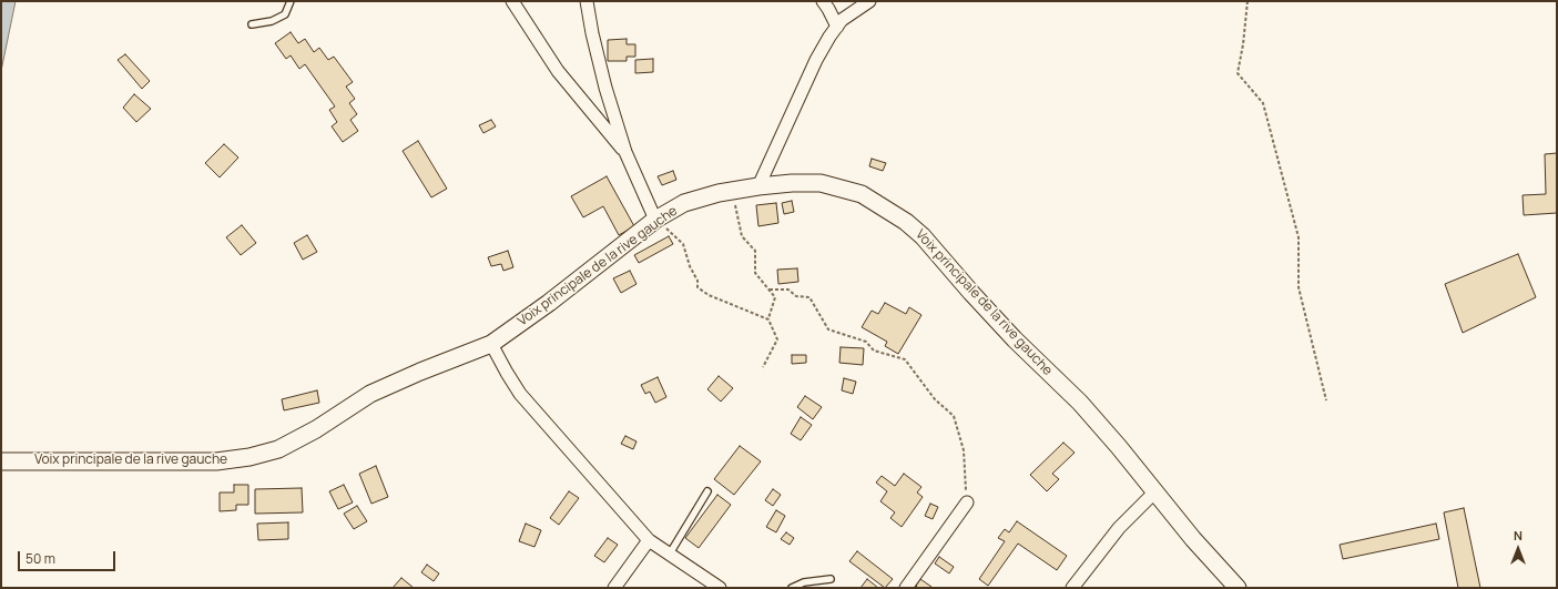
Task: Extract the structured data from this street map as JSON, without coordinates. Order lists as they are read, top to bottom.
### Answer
{
  "streets": {
    "street": ["Voix principale de la rive gauche"]
  },
  "scale_bar": "50 m",
  "north": "top"
}
